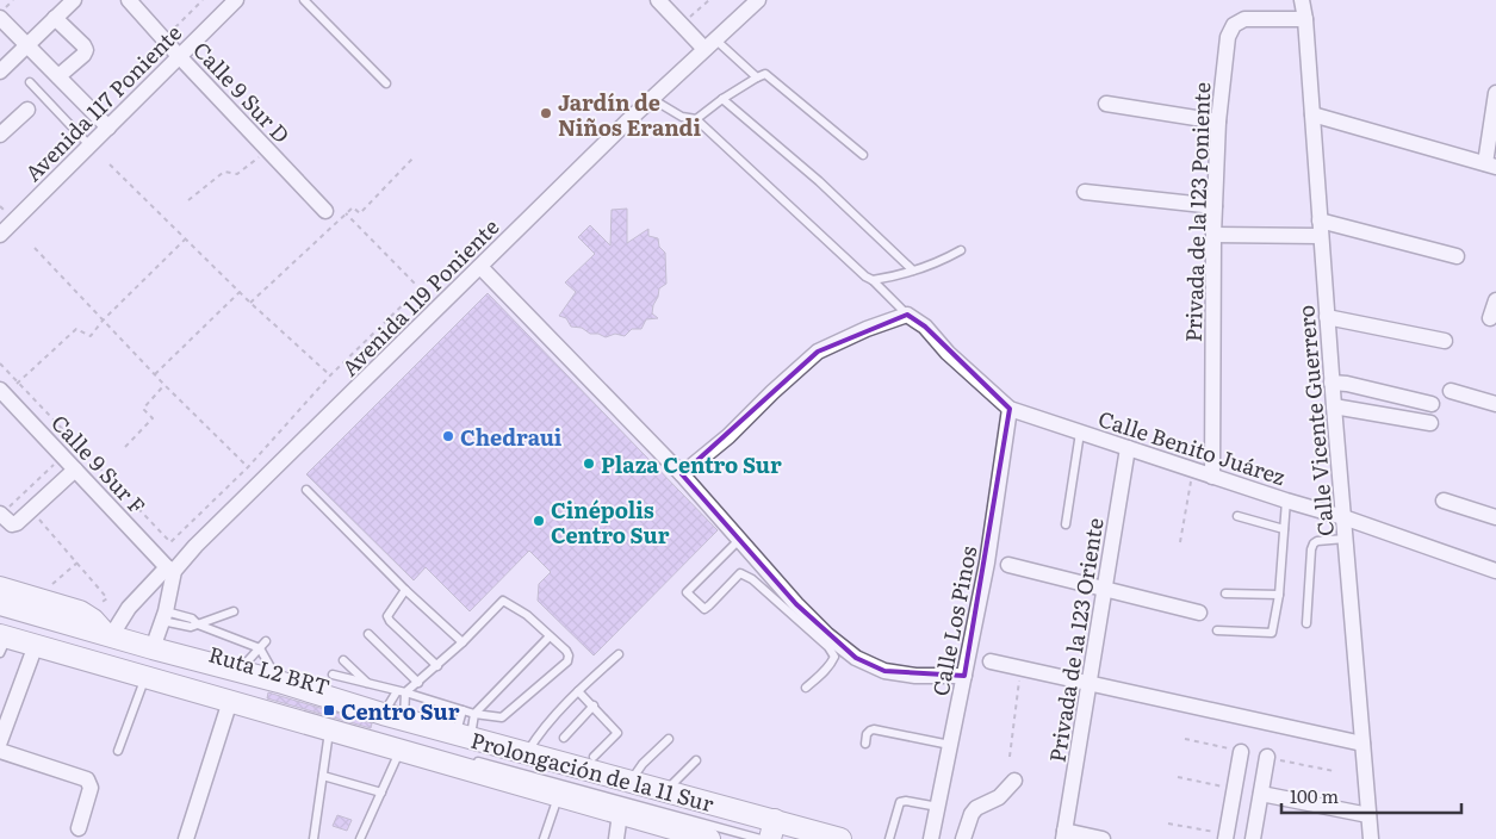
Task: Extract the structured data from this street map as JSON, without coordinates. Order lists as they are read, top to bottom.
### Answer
{
  "streets": {
    "main road": ["Prolongación de la 11 Sur"],
    "street": [
      "Calle 9 Sur D",
      "Avenida 117 Poniente",
      "Privada de la 123 Poniente",
      "Avenida 119 Poniente",
      "Calle Vicente Guerrero",
      "Calle Benito Juárez",
      "Calle 9 Sur F",
      "Calle Los Pinos",
      "Privada de la 123 Oriente"
    ],
    "lane": ["Ruta L2 BRT"]
  },
  "crossings": [
    ["Calle 9 Sur D", "Avenida 117 Poniente"],
    ["Privada de la 123 Poniente", "Calle Vicente Guerrero"],
    ["Privada de la 123 Poniente", "Calle Benito Juárez"],
    ["Avenida 119 Poniente", "Calle 9 Sur F"],
    ["Avenida 119 Poniente", "Prolongación de la 11 Sur"],
    ["Calle Vicente Guerrero", "Calle Benito Juárez"],
    ["Calle Benito Juárez", "Calle Los Pinos"],
    ["Calle Benito Juárez", "Privada de la 123 Oriente"],
    ["Ruta L2 BRT", "Prolongación de la 11 Sur"]
  ],
  "places": {
    "other": [
      "Jardín de Niños Erandi",
      "Chedraui",
      "Plaza Centro Sur",
      "Cinépolis Centro Sur"
    ],
    "transit": ["Centro Sur"]
  },
  "scale_bar": "100 m"
}
